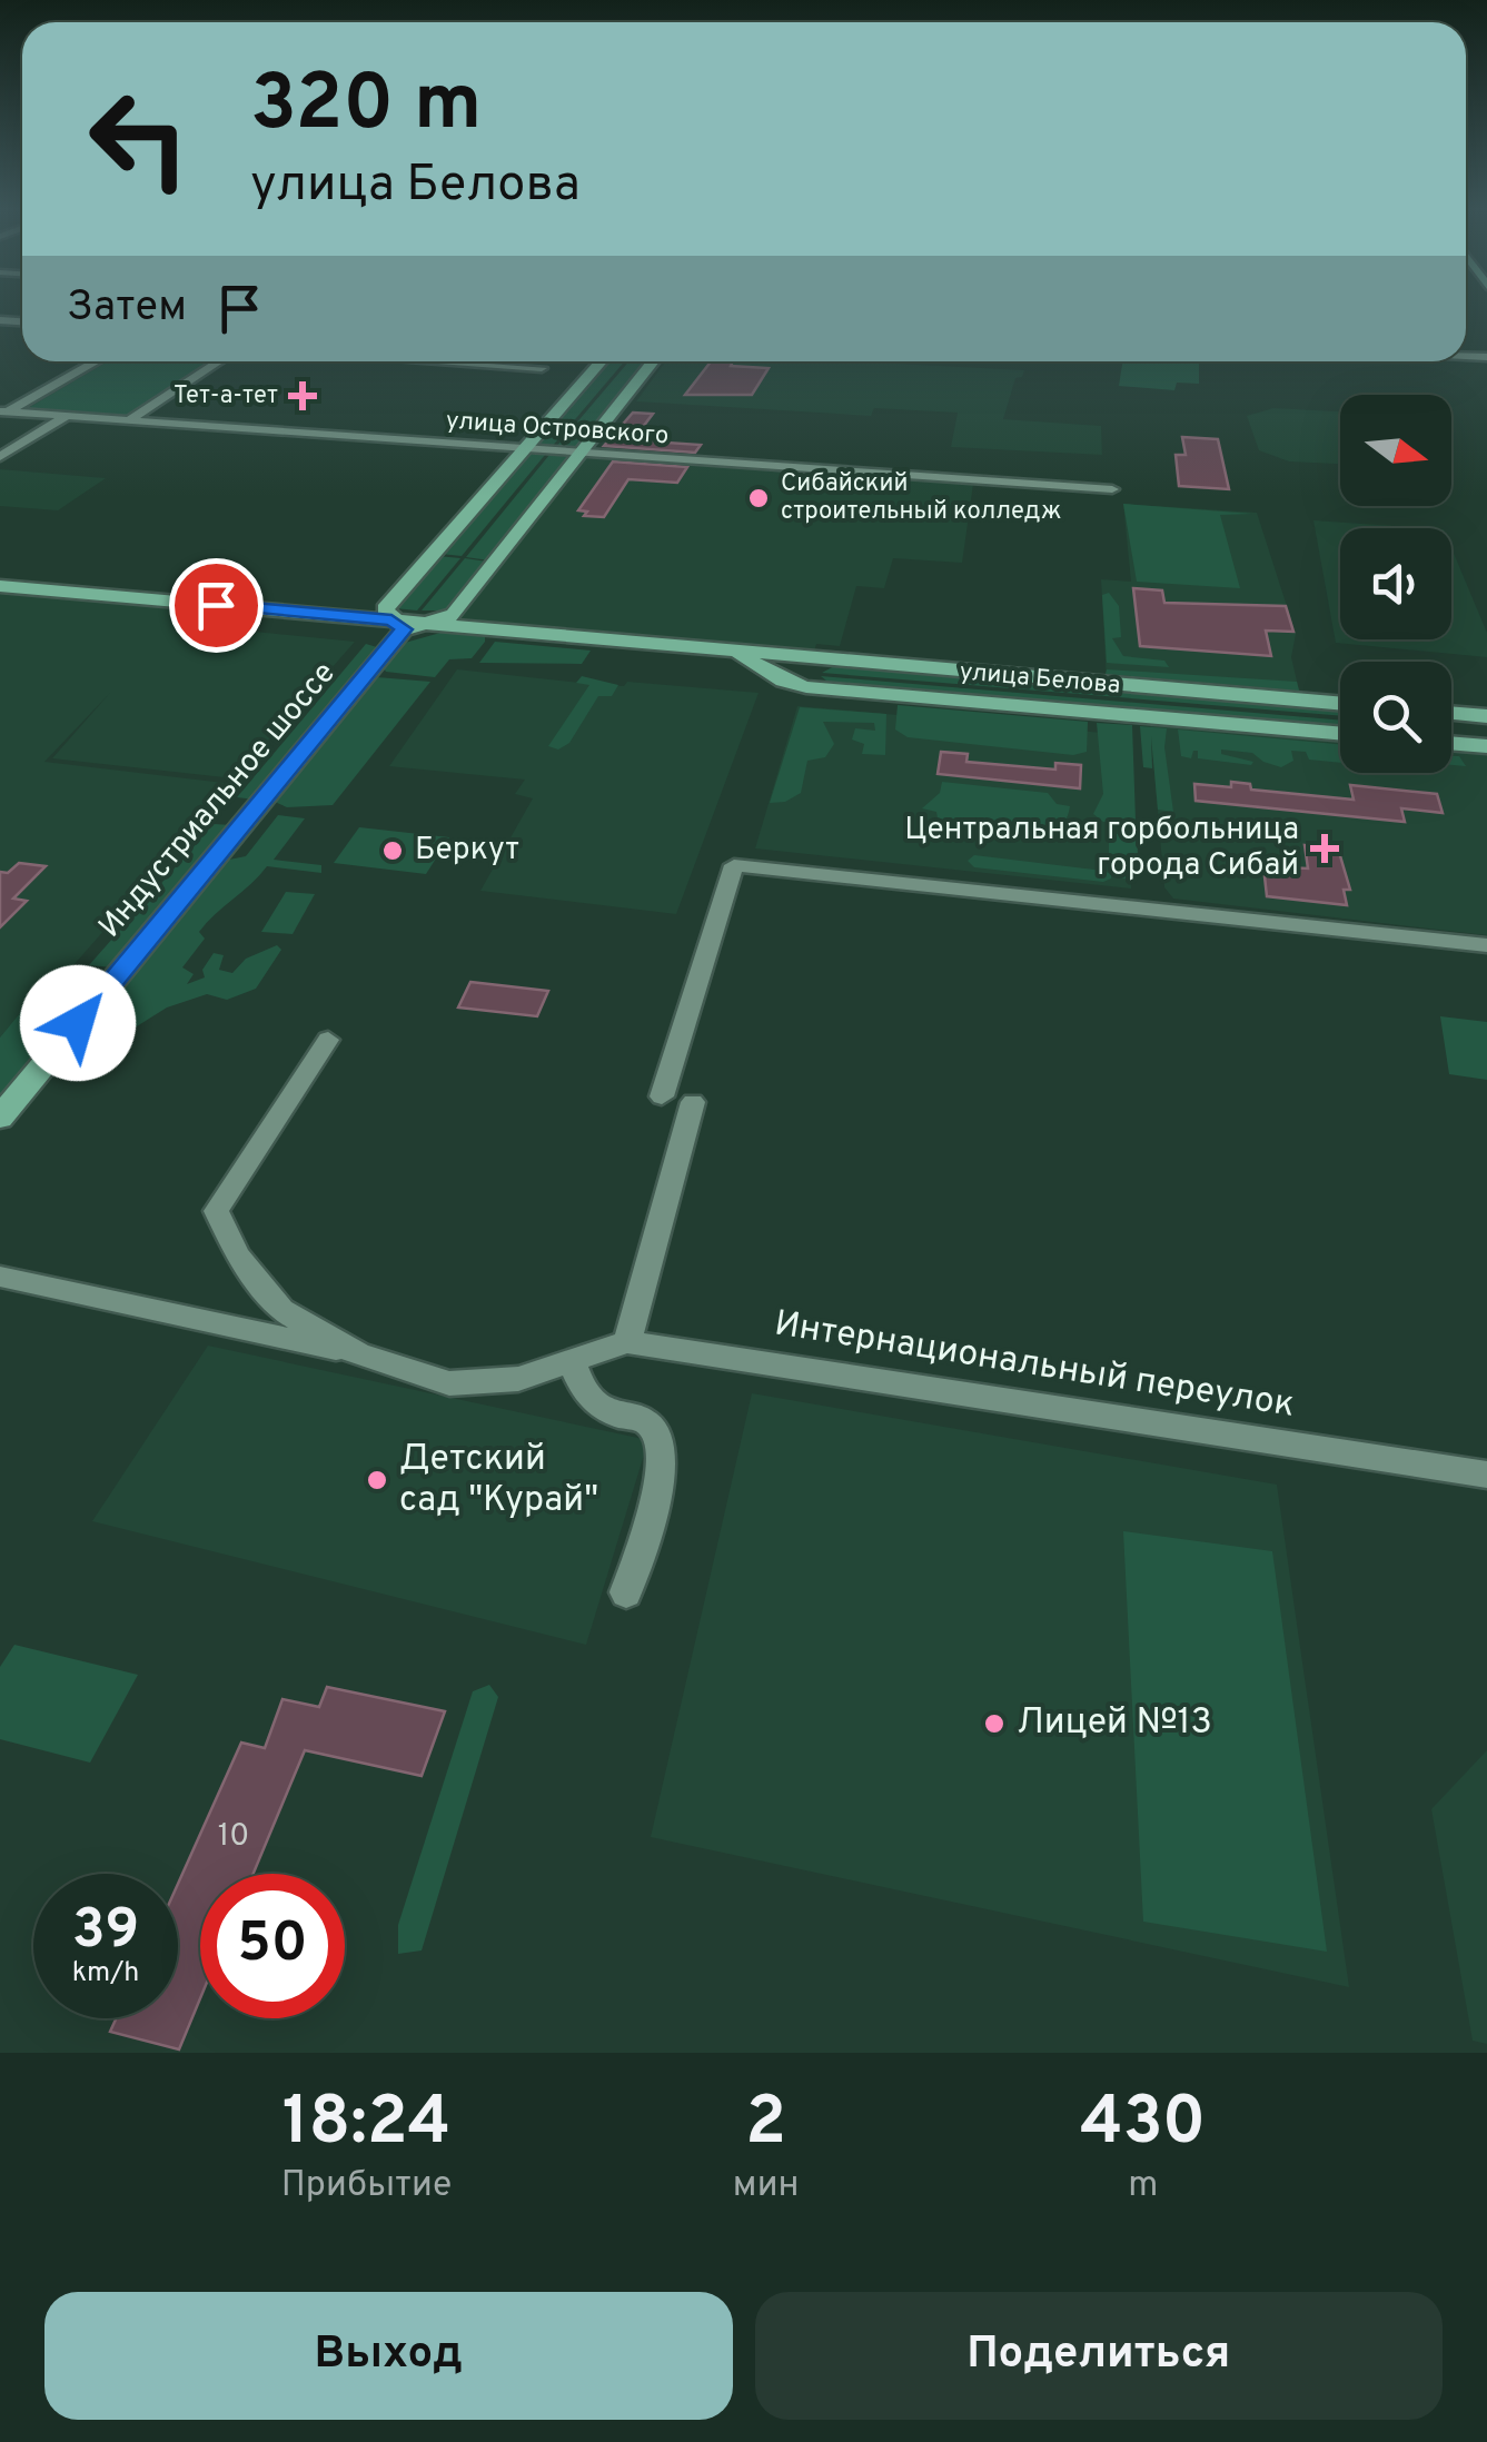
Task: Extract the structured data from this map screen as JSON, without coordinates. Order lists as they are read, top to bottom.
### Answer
{
  "streets": {
    "main road": ["улица Белова", "Индустриальное шоссе"],
    "street": ["улица Островского", "Интернациональный переулок"]
  },
  "crossings": [
    ["улица Островского", "Индустриальное шоссе"],
    ["улица Белова", "Индустриальное шоссе"]
  ],
  "places": {
    "health": ["Тет-а-тет", "Центральная горбольница города Сибай"],
    "other": [
      "Сибайский строительный колледж",
      "Беркут",
      "Детский сад \"Курай\"",
      "Лицей №13"
    ]
  },
  "house_numbers": ["10"],
  "north": "right",
  "page": {
    "turn": ["320 m", "улица Белова"],
    "then": "Затем",
    "speed": "39 km/h",
    "limit": "50",
    "eta": [
      "18:24",
      "Прибытие",
      "2",
      "мин",
      "430",
      "m"
    ],
    "buttons": ["Выход", "Поделиться"]
  }
}
